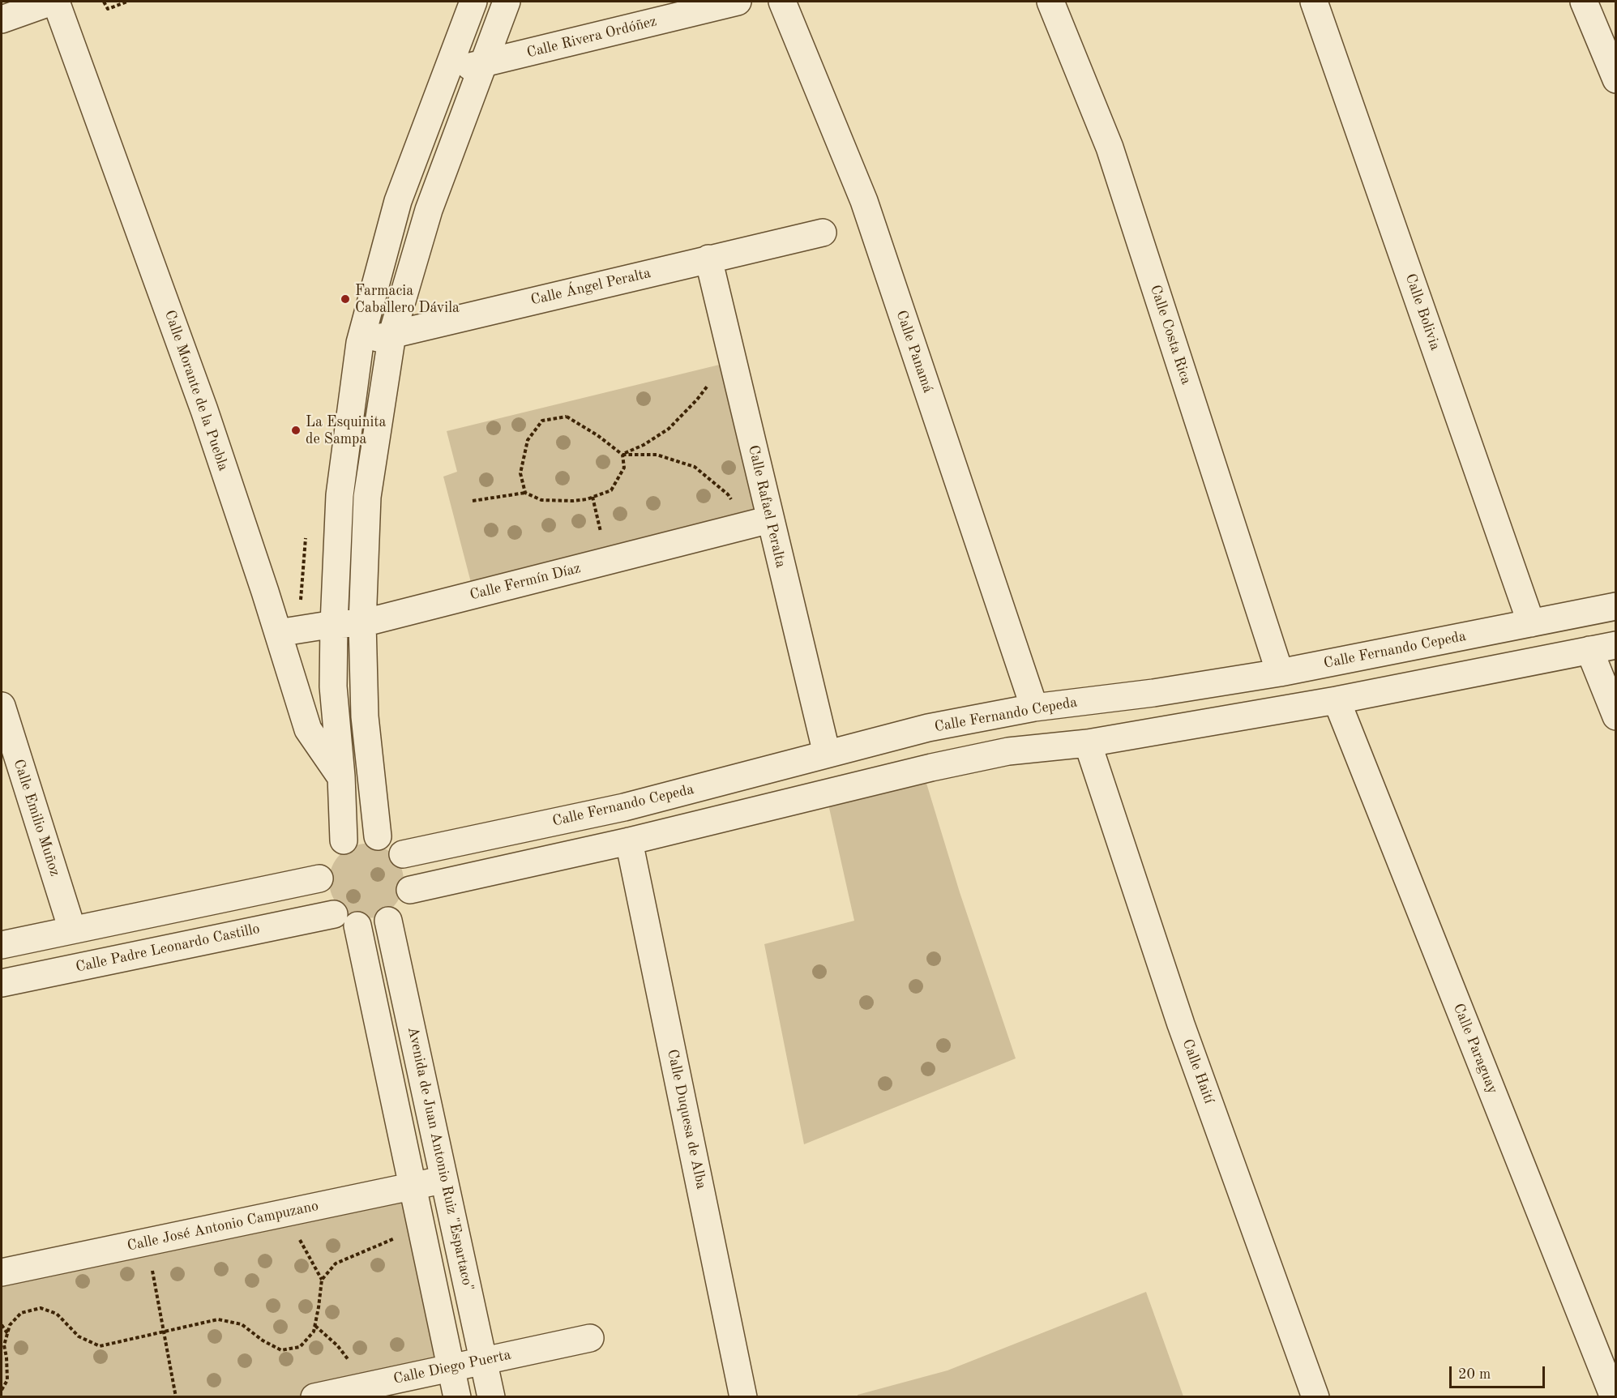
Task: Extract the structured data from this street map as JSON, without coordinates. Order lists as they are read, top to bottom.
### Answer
{
  "streets": {
    "street": [
      "Calle Rivera Ordóñez",
      "Calle Ángel Peralta",
      "Calle Bolivia",
      "Calle Costa Rica",
      "Calle Panamá",
      "Calle Morante de la Puebla",
      "Calle Rafael Peralta",
      "Calle Fermín Díaz",
      "Calle Fernando Cepeda",
      "Calle Emilio Muñoz",
      "Calle Padre Leonardo Castillo",
      "Calle Paraguay",
      "Calle Haití",
      "Calle Duquesa de Alba",
      "Avenida de Juan Antonio Ruiz \"Espartaco\"",
      "Calle José Antonio Campuzano",
      "Calle Diego Puerta"
    ]
  },
  "crossings": [
    ["Calle Ángel Peralta", "Calle Rafael Peralta"],
    ["Calle Bolivia", "Calle Fernando Cepeda"],
    ["Calle Costa Rica", "Calle Fernando Cepeda"],
    ["Calle Panamá", "Calle Fernando Cepeda"],
    ["Calle Morante de la Puebla", "Calle Fermín Díaz"],
    ["Calle Rafael Peralta", "Calle Fermín Díaz"],
    ["Calle Rafael Peralta", "Calle Fernando Cepeda"],
    ["Calle Fernando Cepeda", "Calle Padre Leonardo Castillo"],
    ["Calle Fernando Cepeda", "Avenida de Juan Antonio Ruiz \"Espartaco\""],
    ["Calle Padre Leonardo Castillo", "Avenida de Juan Antonio Ruiz \"Espartaco\""],
    ["Avenida de Juan Antonio Ruiz \"Espartaco\"", "Calle José Antonio Campuzano"],
    ["Avenida de Juan Antonio Ruiz \"Espartaco\"", "Calle Diego Puerta"]
  ],
  "places": ["Farmacia Caballero Dávila", "La Esquinita de Sampa"],
  "scale_bar": "20 m"
}
